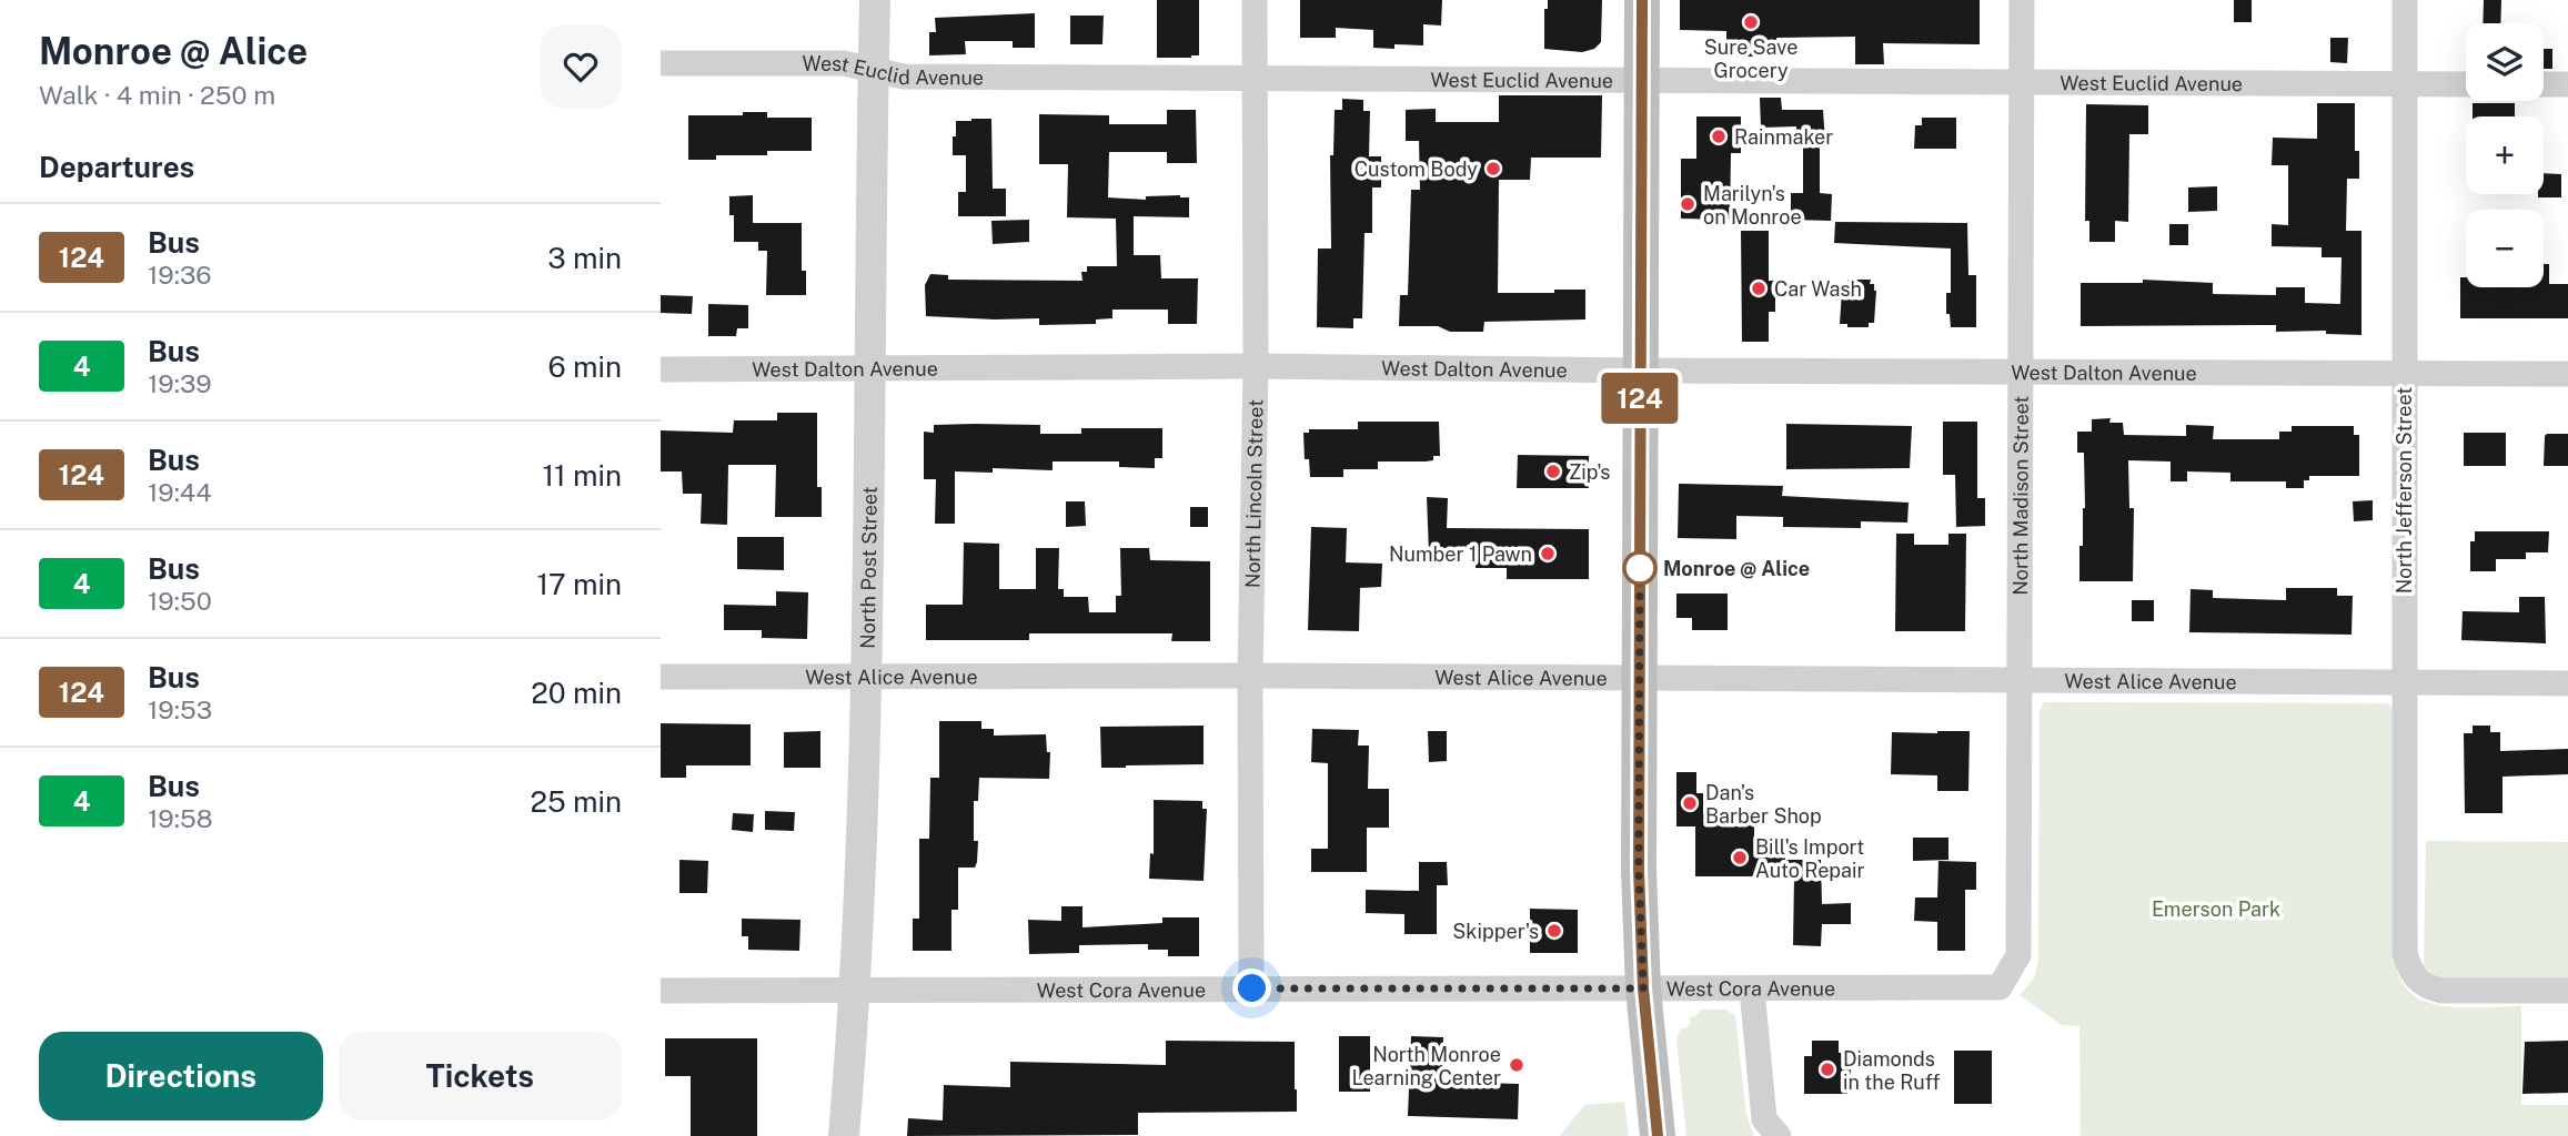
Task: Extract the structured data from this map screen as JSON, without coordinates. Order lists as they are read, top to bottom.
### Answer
{
  "streets": {
    "street": [
      "West Euclid Avenue",
      "West Dalton Avenue",
      "North Jefferson Street",
      "North Lincoln Street",
      "North Madison Street",
      "North Post Street",
      "West Alice Avenue",
      "West Cora Avenue"
    ]
  },
  "crossings": [
    ["West Euclid Avenue", "North Jefferson Street"],
    ["West Euclid Avenue", "North Lincoln Street"],
    ["West Euclid Avenue", "North Madison Street"],
    ["West Euclid Avenue", "North Post Street"],
    ["West Dalton Avenue", "North Jefferson Street"],
    ["West Dalton Avenue", "North Lincoln Street"],
    ["West Dalton Avenue", "North Madison Street"],
    ["West Dalton Avenue", "North Post Street"],
    ["North Jefferson Street", "West Alice Avenue"],
    ["North Lincoln Street", "West Alice Avenue"],
    ["North Lincoln Street", "West Cora Avenue"],
    ["North Madison Street", "West Alice Avenue"],
    ["North Madison Street", "West Cora Avenue"],
    ["North Post Street", "West Alice Avenue"],
    ["North Post Street", "West Cora Avenue"]
  ],
  "parks": ["Emerson Park"],
  "places": [
    "Sure Save Grocery",
    "Rainmaker",
    "Custom Body",
    "Marilyn's on Monroe",
    "Car Wash",
    "Zip's",
    "Number 1 Pawn",
    "Monroe @ Alice",
    "Dan's Barber Shop",
    "Bill's Import Auto Repair",
    "Skipper's",
    "North Monroe Learning Center",
    "Diamonds in the Ruff"
  ],
  "lines": ["bus line 124"],
  "page": {
    "heading": [
      ["Monroe @ Alice", "Walk · 4 min · 250 m"],
      "Departures"
    ],
    "on_map": "124",
    "map_buttons": ["+", "−"],
    "list": [
      {
        "mark": "124",
        "name": "Bus",
        "note": "19:36",
        "value": "3 min"
      },
      {
        "mark": "4",
        "name": "Bus",
        "note": "19:39",
        "value": "6 min"
      },
      {
        "mark": "124",
        "name": "Bus",
        "note": "19:44",
        "value": "11 min"
      },
      {
        "mark": "4",
        "name": "Bus",
        "note": "19:50",
        "value": "17 min"
      },
      {
        "mark": "124",
        "name": "Bus",
        "note": "19:53",
        "value": "20 min"
      },
      {
        "mark": "4",
        "name": "Bus",
        "note": "19:58",
        "value": "25 min"
      }
    ],
    "buttons": ["Directions", "Tickets"]
  }
}
